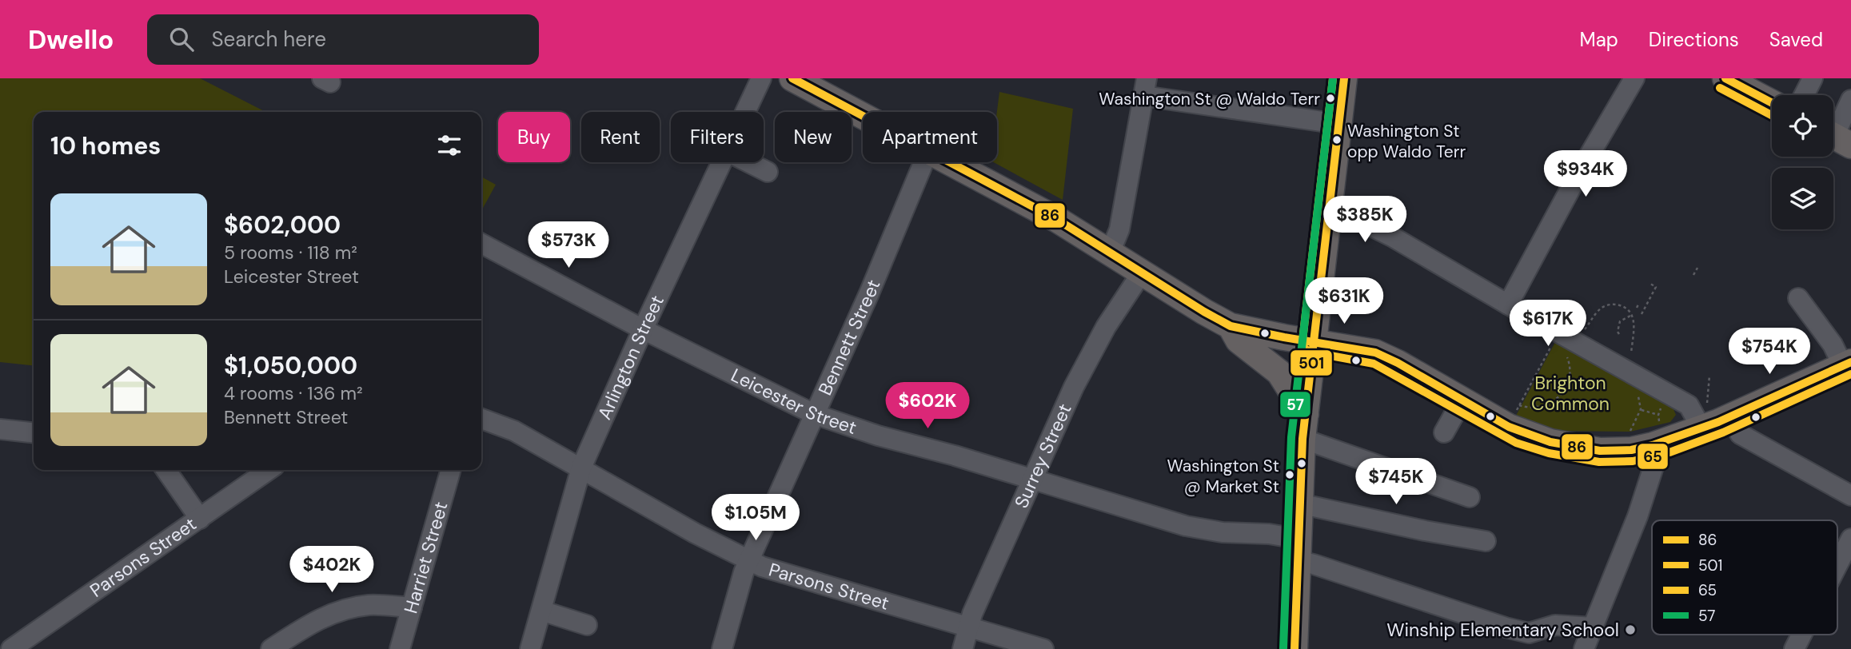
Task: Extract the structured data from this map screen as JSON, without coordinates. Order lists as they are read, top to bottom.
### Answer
{
  "streets": {
    "street": [
      "Bennett Street",
      "Arlington Street",
      "Leicester Street",
      "Surrey Street",
      "Harriet Street",
      "Parsons Street"
    ]
  },
  "crossings": [
    ["Bennett Street", "Leicester Street"],
    ["Bennett Street", "Parsons Street"],
    ["Arlington Street", "Leicester Street"],
    ["Arlington Street", "Parsons Street"],
    ["Leicester Street", "Surrey Street"],
    ["Surrey Street", "Parsons Street"]
  ],
  "parks": ["Brighton Common"],
  "places": [
    "Washington St @ Waldo Terr",
    "Washington St opp Waldo Terr",
    "Washington St @ Market St",
    "Winship Elementary School"
  ],
  "lines": [
    "transit line 86",
    "transit line 501",
    "transit line 65",
    "transit line 57"
  ],
  "legend": [
    "86",
    "501",
    "65",
    "57"
  ],
  "page": {
    "header": "Dwello",
    "search": "Search here",
    "nav": ["Map", "Directions", "Saved"],
    "chip": [
      "Buy",
      "Rent",
      "Filters",
      "New",
      "Apartment"
    ],
    "heading": "10 homes",
    "price": [
      "$934K",
      "$385K",
      "$573K",
      "$631K",
      "$617K",
      "$754K",
      "$602K",
      "$745K",
      "$1.05M",
      "$402K"
    ],
    "list": [
      {
        "name": "$602,000",
        "note": "5 rooms · 118 m² · Leicester Street"
      },
      {
        "name": "$1,050,000",
        "note": "4 rooms · 136 m² · Bennett Street"
      }
    ]
  }
}
